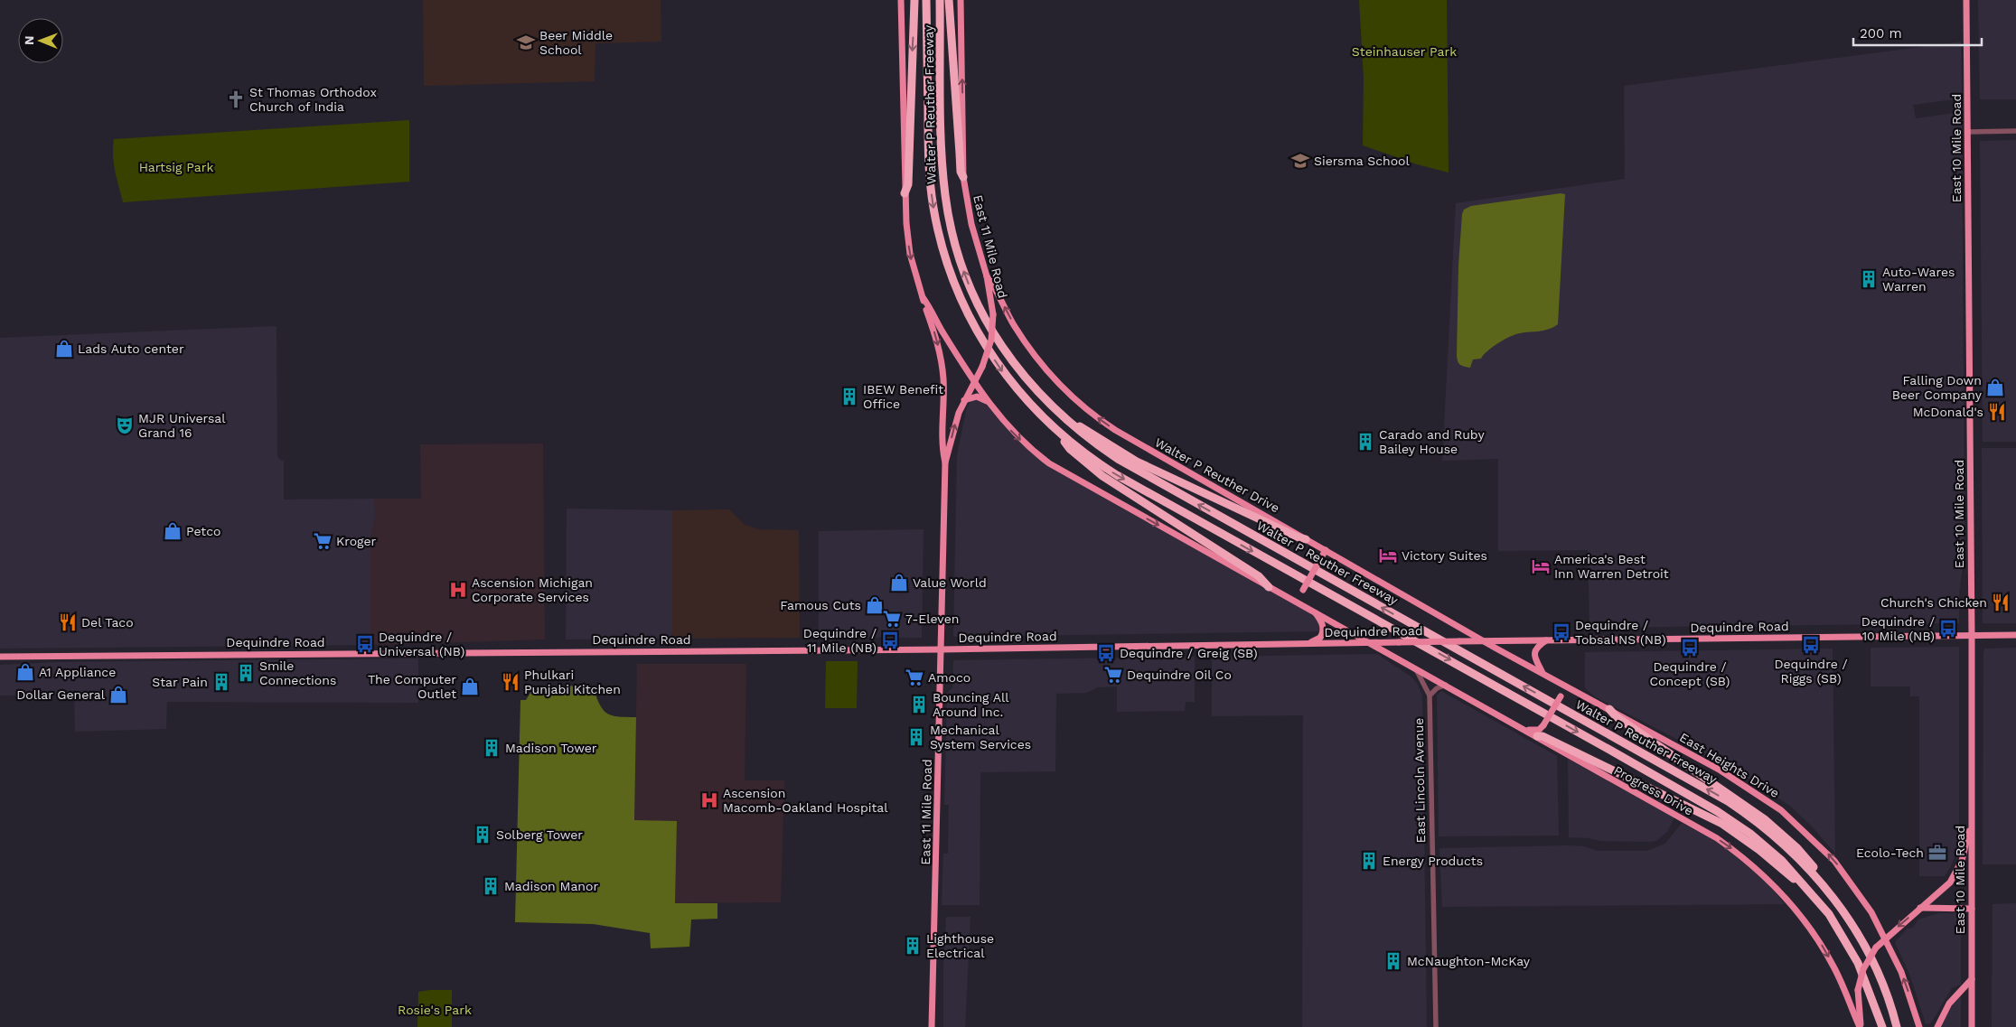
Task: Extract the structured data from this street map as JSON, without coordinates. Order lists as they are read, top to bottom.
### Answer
{
  "streets": {
    "highway": ["Walter P Reuther Freeway"],
    "main road": [
      "East 10 Mile Road",
      "East 11 Mile Road",
      "Walter P Reuther Drive",
      "Dequindre Road",
      "East Heights Drive",
      "Progress Drive"
    ],
    "street": ["East Lincoln Avenue"]
  },
  "crossings": [
    ["East 10 Mile Road", "Dequindre Road"],
    ["East 11 Mile Road", "Walter P Reuther Drive"],
    ["East 11 Mile Road", "Dequindre Road"],
    ["Walter P Reuther Drive", "Dequindre Road"],
    ["Walter P Reuther Drive", "East Heights Drive"],
    ["Dequindre Road", "East Heights Drive"],
    ["Dequindre Road", "Progress Drive"],
    ["East Lincoln Avenue", "Progress Drive"]
  ],
  "one_way": ["Walter P Reuther Drive", "East Heights Drive", "Progress Drive"],
  "parks": ["Steinhauser Park", "Hartsig Park", "Rosie's Park"],
  "places": {
    "school or university": ["Beer Middle School", "Siersma School"],
    "church": ["St Thomas Orthodox Church of India"],
    "building": [
      "Auto-Wares Warren",
      "IBEW Benefit Office",
      "Carado and Ruby Bailey House",
      "Smile Connections",
      "Star Pain",
      "Bouncing All Around Inc.",
      "Mechanical System Services",
      "Madison Tower",
      "Solberg Tower",
      "Energy Products",
      "Madison Manor",
      "Lighthouse Electrical",
      "McNaughton-McKay"
    ],
    "shop": [
      "Lads Auto center",
      "Falling Down Beer Company",
      "Petco",
      "Value World",
      "Famous Cuts",
      "A1 Appliance",
      "The Computer Outlet",
      "Dollar General"
    ],
    "restaurant": [
      "McDonald's",
      "Church's Chicken",
      "Del Taco",
      "Phulkari Punjabi Kitchen"
    ],
    "theatre": ["MJR Universal Grand 16"],
    "supermarket": [
      "Kroger",
      "7-Eleven",
      "Dequindre Oil Co",
      "Amoco"
    ],
    "hotel": ["Victory Suites", "America's Best Inn Warren Detroit"],
    "hospital": ["Ascension Michigan Corporate Services", "Ascension Macomb-Oakland Hospital"],
    "bus stop": [
      "Dequindre / 10 Mile (NB)",
      "Dequindre / Tobsal NS (NB)",
      "Dequindre / 11 Mile (NB)",
      "Dequindre / Universal (NB)",
      "Dequindre / Riggs (SB)",
      "Dequindre / Concept (SB)",
      "Dequindre / Greig (SB)"
    ],
    "office": ["Ecolo-Tech"]
  },
  "scale_bar": "200 m",
  "north": "left"
}
